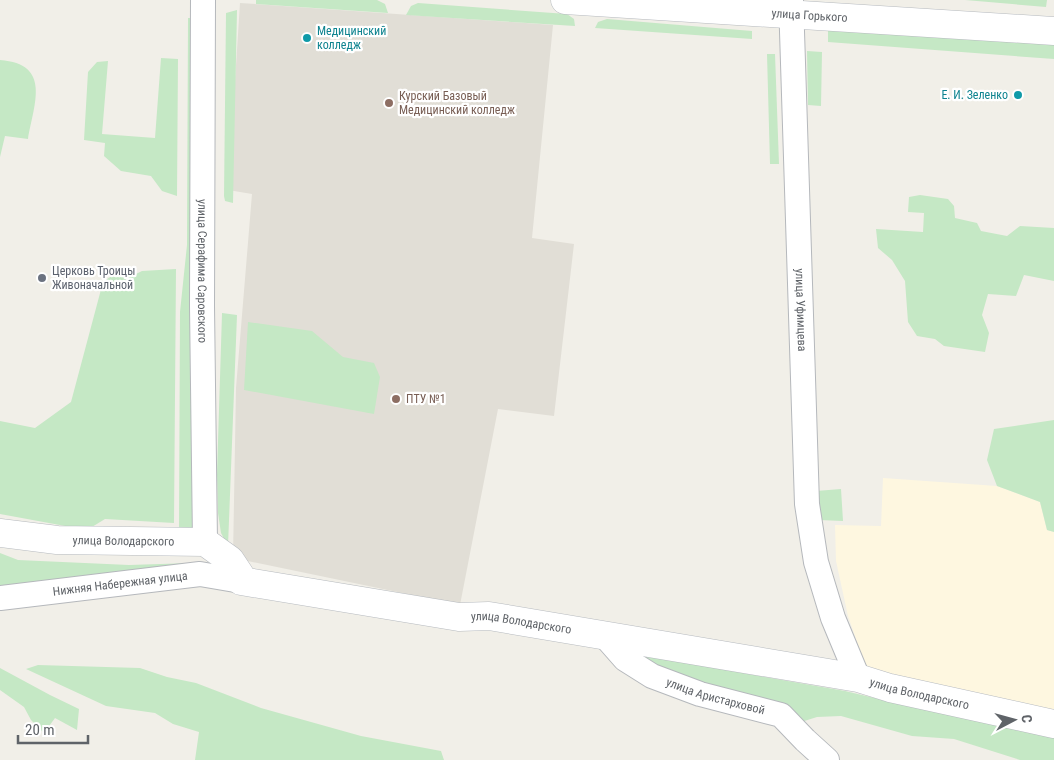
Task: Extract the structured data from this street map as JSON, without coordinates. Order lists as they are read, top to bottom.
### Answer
{
  "streets": {
    "street": [
      "улица Горького",
      "улица Серафима Саровского",
      "улица Уфимцева",
      "улица Володарского",
      "Нижняя Набережная улица",
      "улица Аристарховой"
    ]
  },
  "crossings": [
    ["улица Горького", "улица Уфимцева"],
    ["улица Серафима Саровского", "улица Володарского"],
    ["улица Уфимцева", "улица Володарского"],
    ["улица Володарского", "Нижняя Набережная улица"],
    ["улица Володарского", "улица Аристарховой"]
  ],
  "places": [
    "Медицинский колледж",
    "Е. И. Зеленко",
    "Курский Базовый Медицинский колледж",
    "Церковь Троицы Живоначальной",
    "ПТУ №1"
  ],
  "scale_bar": "20 m",
  "north": "right"
}
